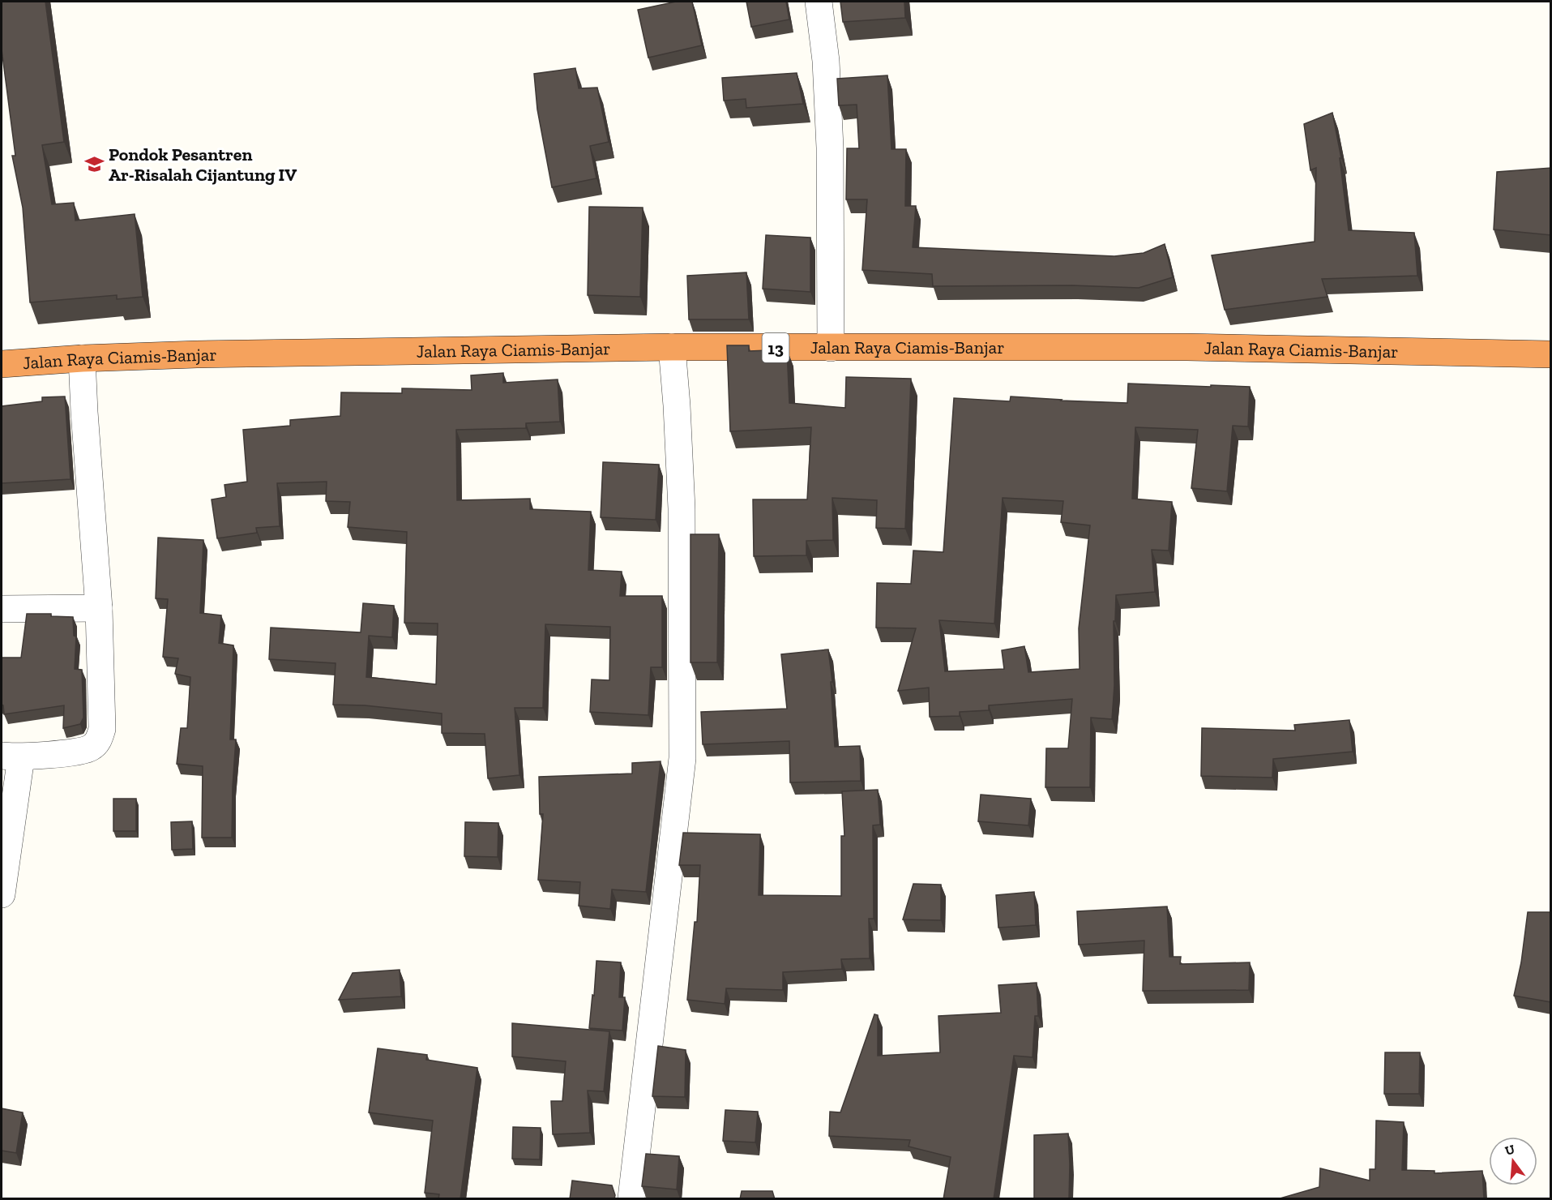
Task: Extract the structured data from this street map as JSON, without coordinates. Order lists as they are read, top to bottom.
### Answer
{
  "streets": {
    "highway": ["13", "Jalan Raya Ciamis-Banjar"]
  },
  "places": {
    "school or university": ["Pondok Pesantren Ar-Risalah Cijantung IV"]
  },
  "north": "top"
}
